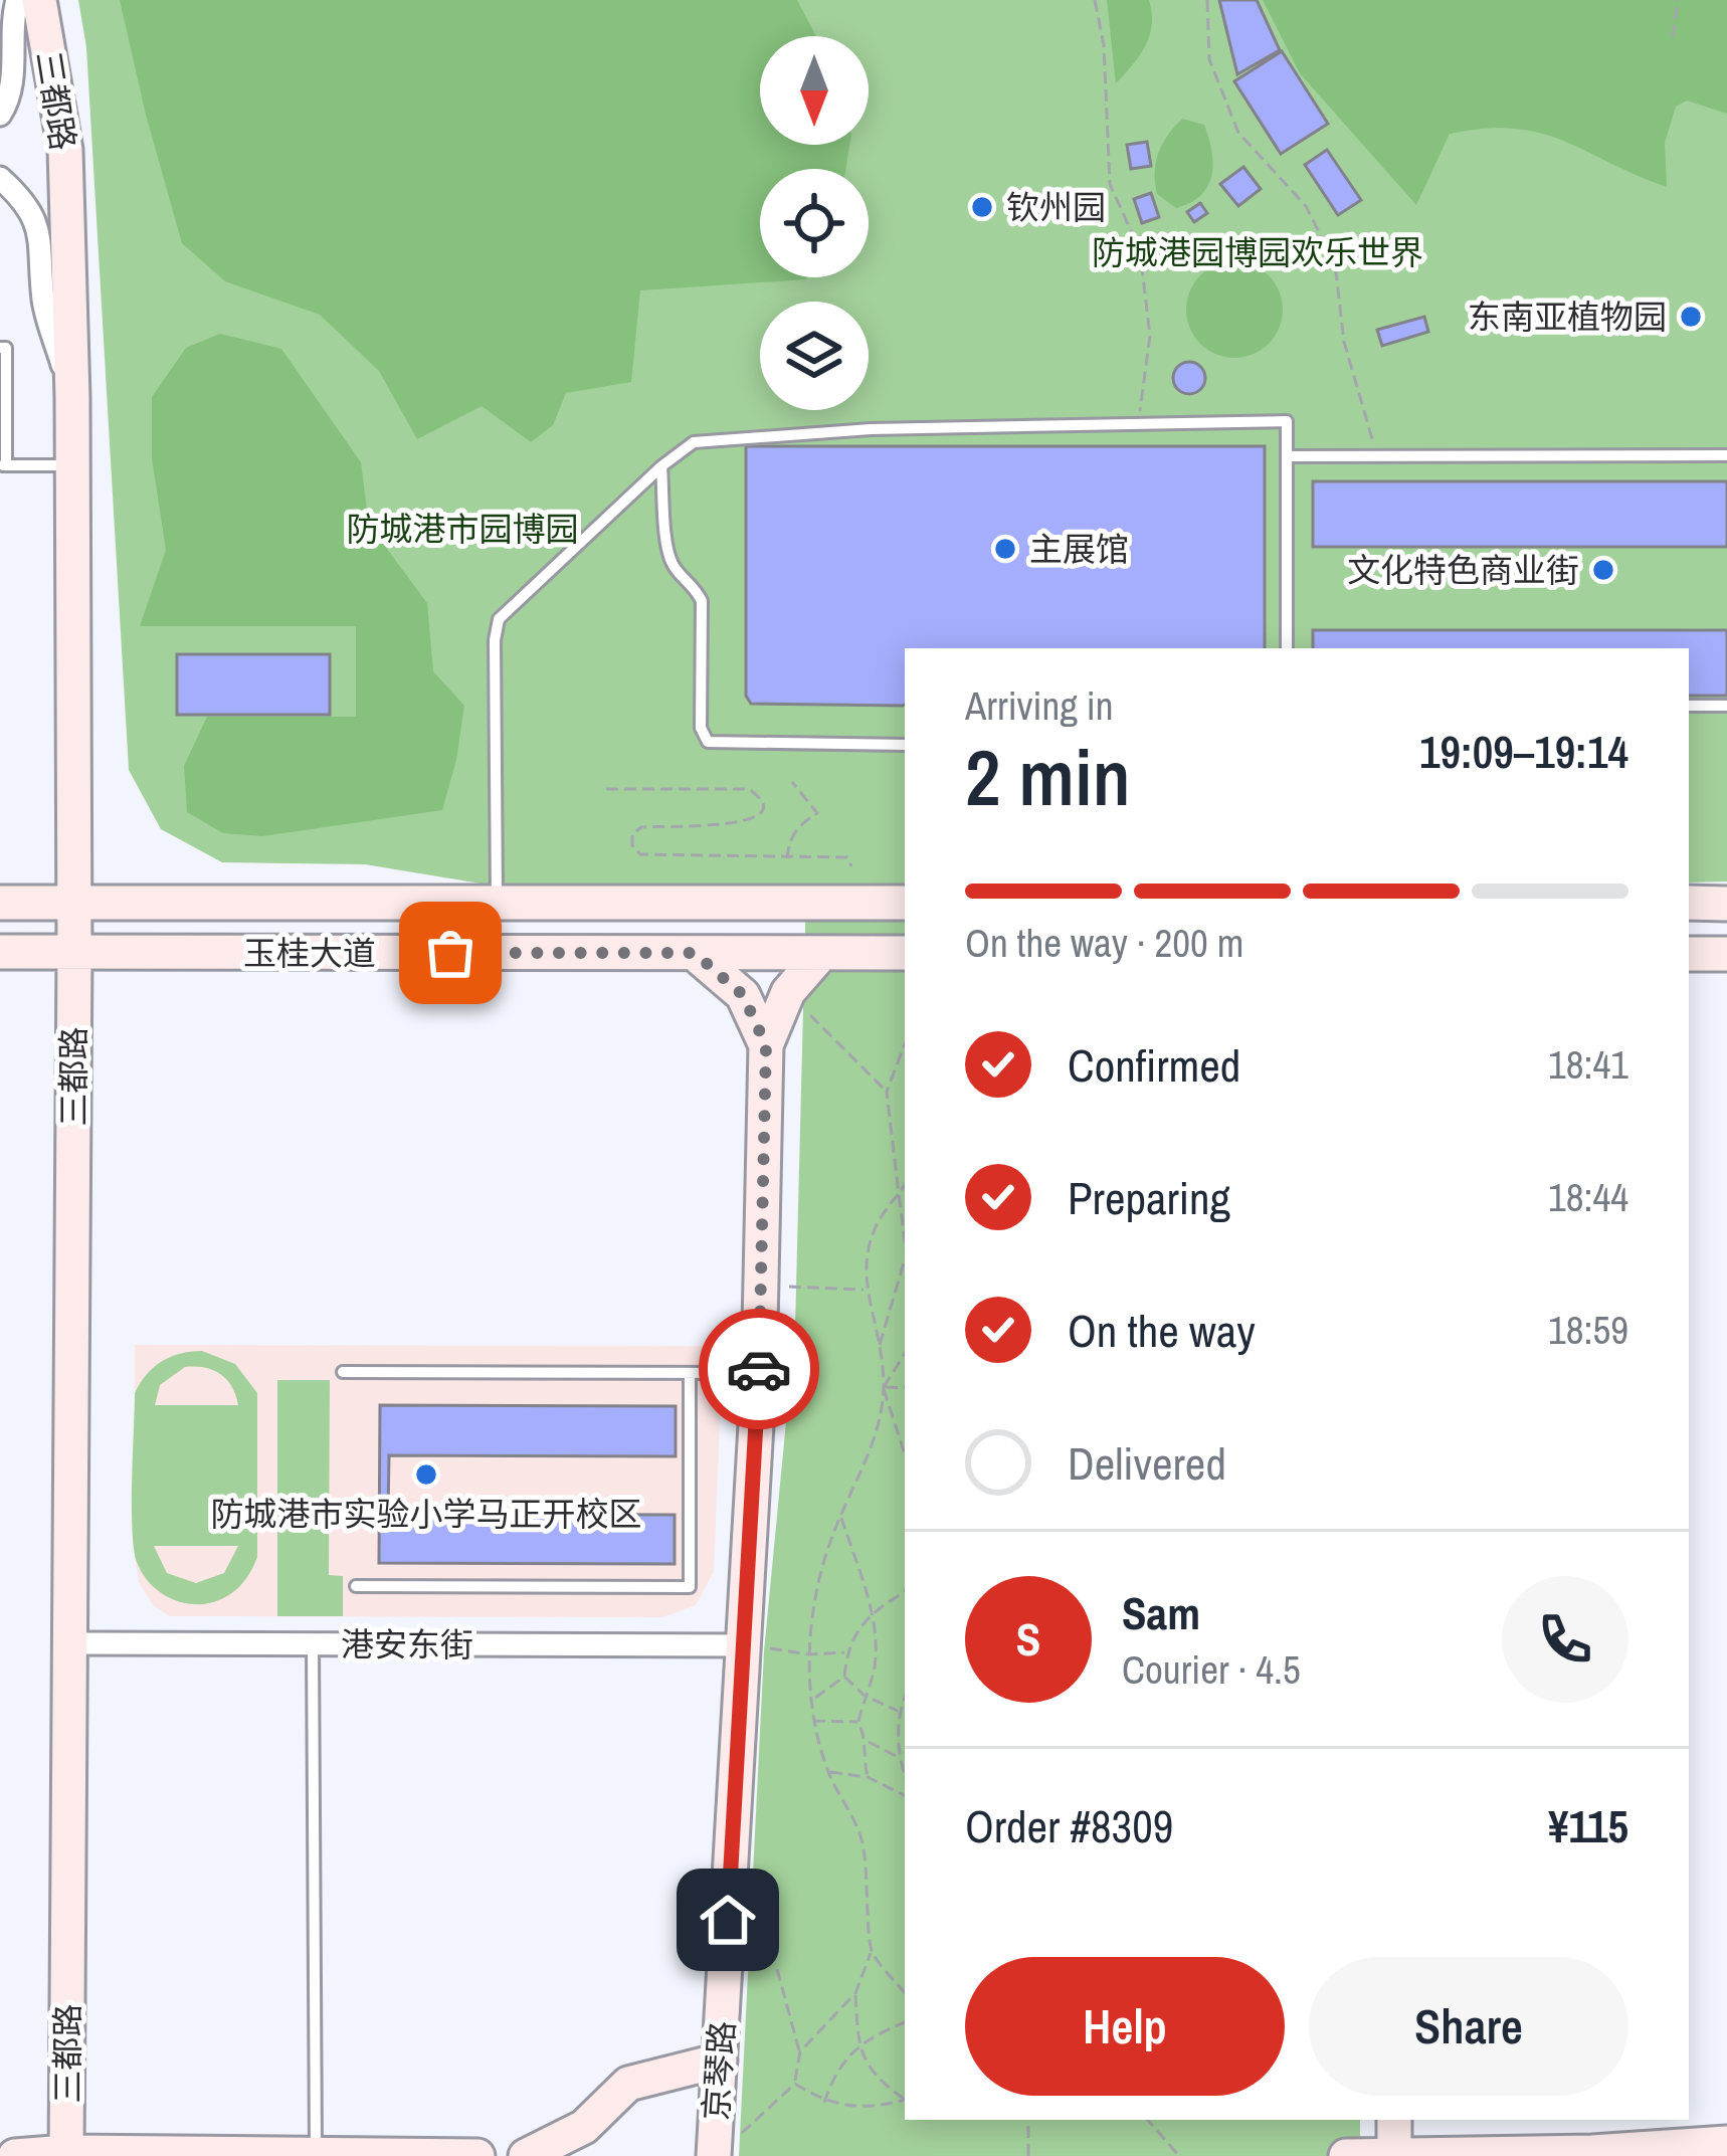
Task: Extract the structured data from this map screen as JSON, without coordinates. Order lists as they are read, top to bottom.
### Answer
{
  "streets": {
    "main road": ["三都路", "玉桂大道", "京琴路"],
    "street": ["港安东街"]
  },
  "crossings": [
    ["三都路", "玉桂大道"],
    ["三都路", "港安东街"],
    ["港安东街", "京琴路"]
  ],
  "parks": ["防城港园博园欢乐世界", "防城港市园博园"],
  "places": [
    "钦州园",
    "东南亚植物园",
    "主展馆",
    "文化特色商业街",
    "防城港市实验小学马正开校区"
  ],
  "north": "bottom",
  "page": {
    "heading": ["2 min", "Arriving in", "19:09–19:14"],
    "panel": [
      "Sam",
      "Courier · 4.5",
      "Order #8309",
      "¥115"
    ],
    "bar": "On the way · 200 m",
    "list": [
      ["Confirmed", "18:41"],
      ["Preparing", "18:44"],
      ["On the way", "18:59"],
      "Delivered"
    ],
    "round": "S",
    "buttons": ["Help", "Share"]
  }
}
